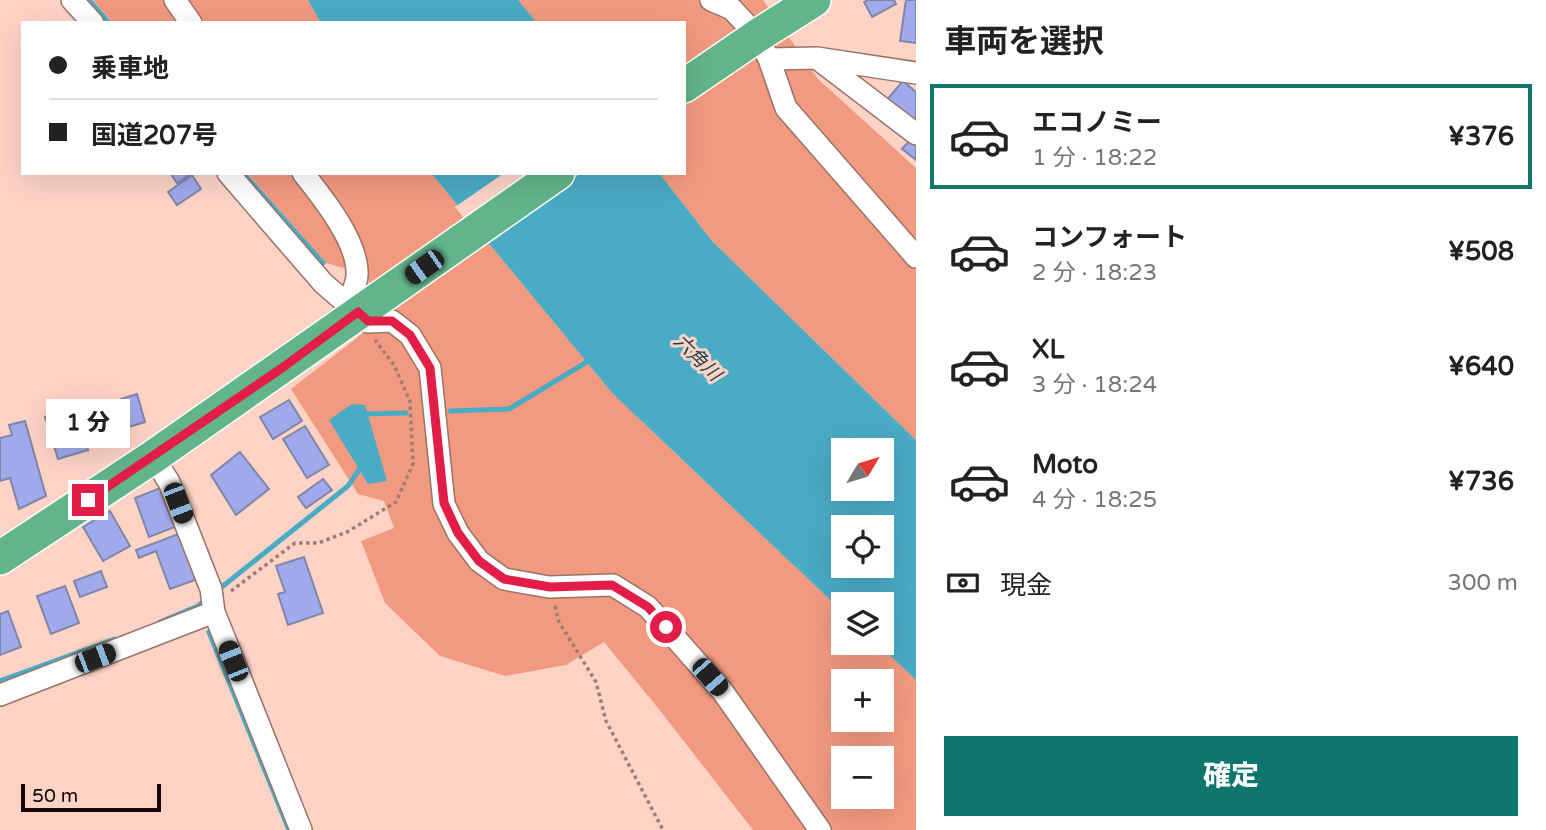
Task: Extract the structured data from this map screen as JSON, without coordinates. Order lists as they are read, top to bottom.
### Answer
{
  "water": ["六角川"],
  "scale_bar": "50 m",
  "north": "top right",
  "page": {
    "heading": "車両を選択",
    "banner": ["乗車地", "国道207号"],
    "list": [
      {
        "name": "エコノミー",
        "note": "1 分 · 18:22",
        "value": "¥376"
      },
      {
        "name": "コンフォート",
        "note": "2 分 · 18:23",
        "value": "¥508"
      },
      {
        "name": "XL",
        "note": "3 分 · 18:24",
        "value": "¥640"
      },
      {
        "name": "Moto",
        "note": "4 分 · 18:25",
        "value": "¥736"
      }
    ],
    "bubble": "1 分",
    "map_buttons": ["+", "−"],
    "pay": ["現金", "300 m"],
    "buttons": "確定",
    "scale": "50 m"
  }
}
